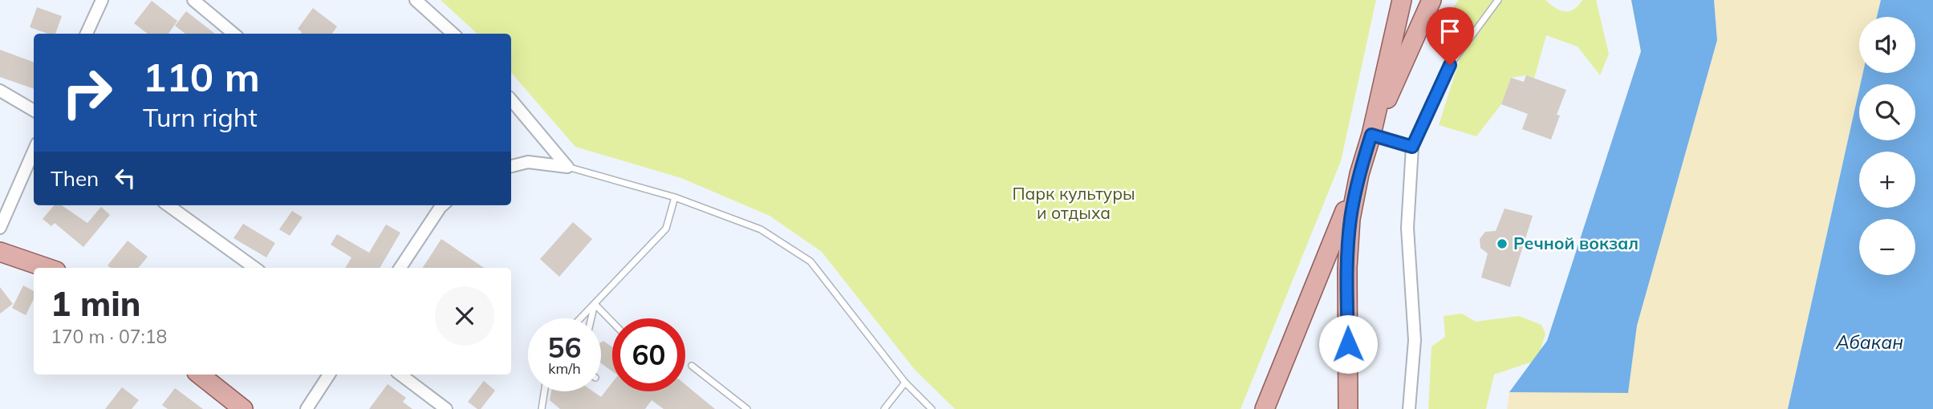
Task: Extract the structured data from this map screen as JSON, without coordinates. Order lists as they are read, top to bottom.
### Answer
{
  "water": ["Абакан"],
  "parks": ["Парк культуры и отдыха"],
  "places": ["Речной вокзал"],
  "page": {
    "map_buttons": ["+", "−"],
    "turn": ["110 m", "Turn right"],
    "then": "Then",
    "heading": ["1 min", "170 m · 07:18"],
    "speed": "56 km/h",
    "limit": "60"
  }
}
